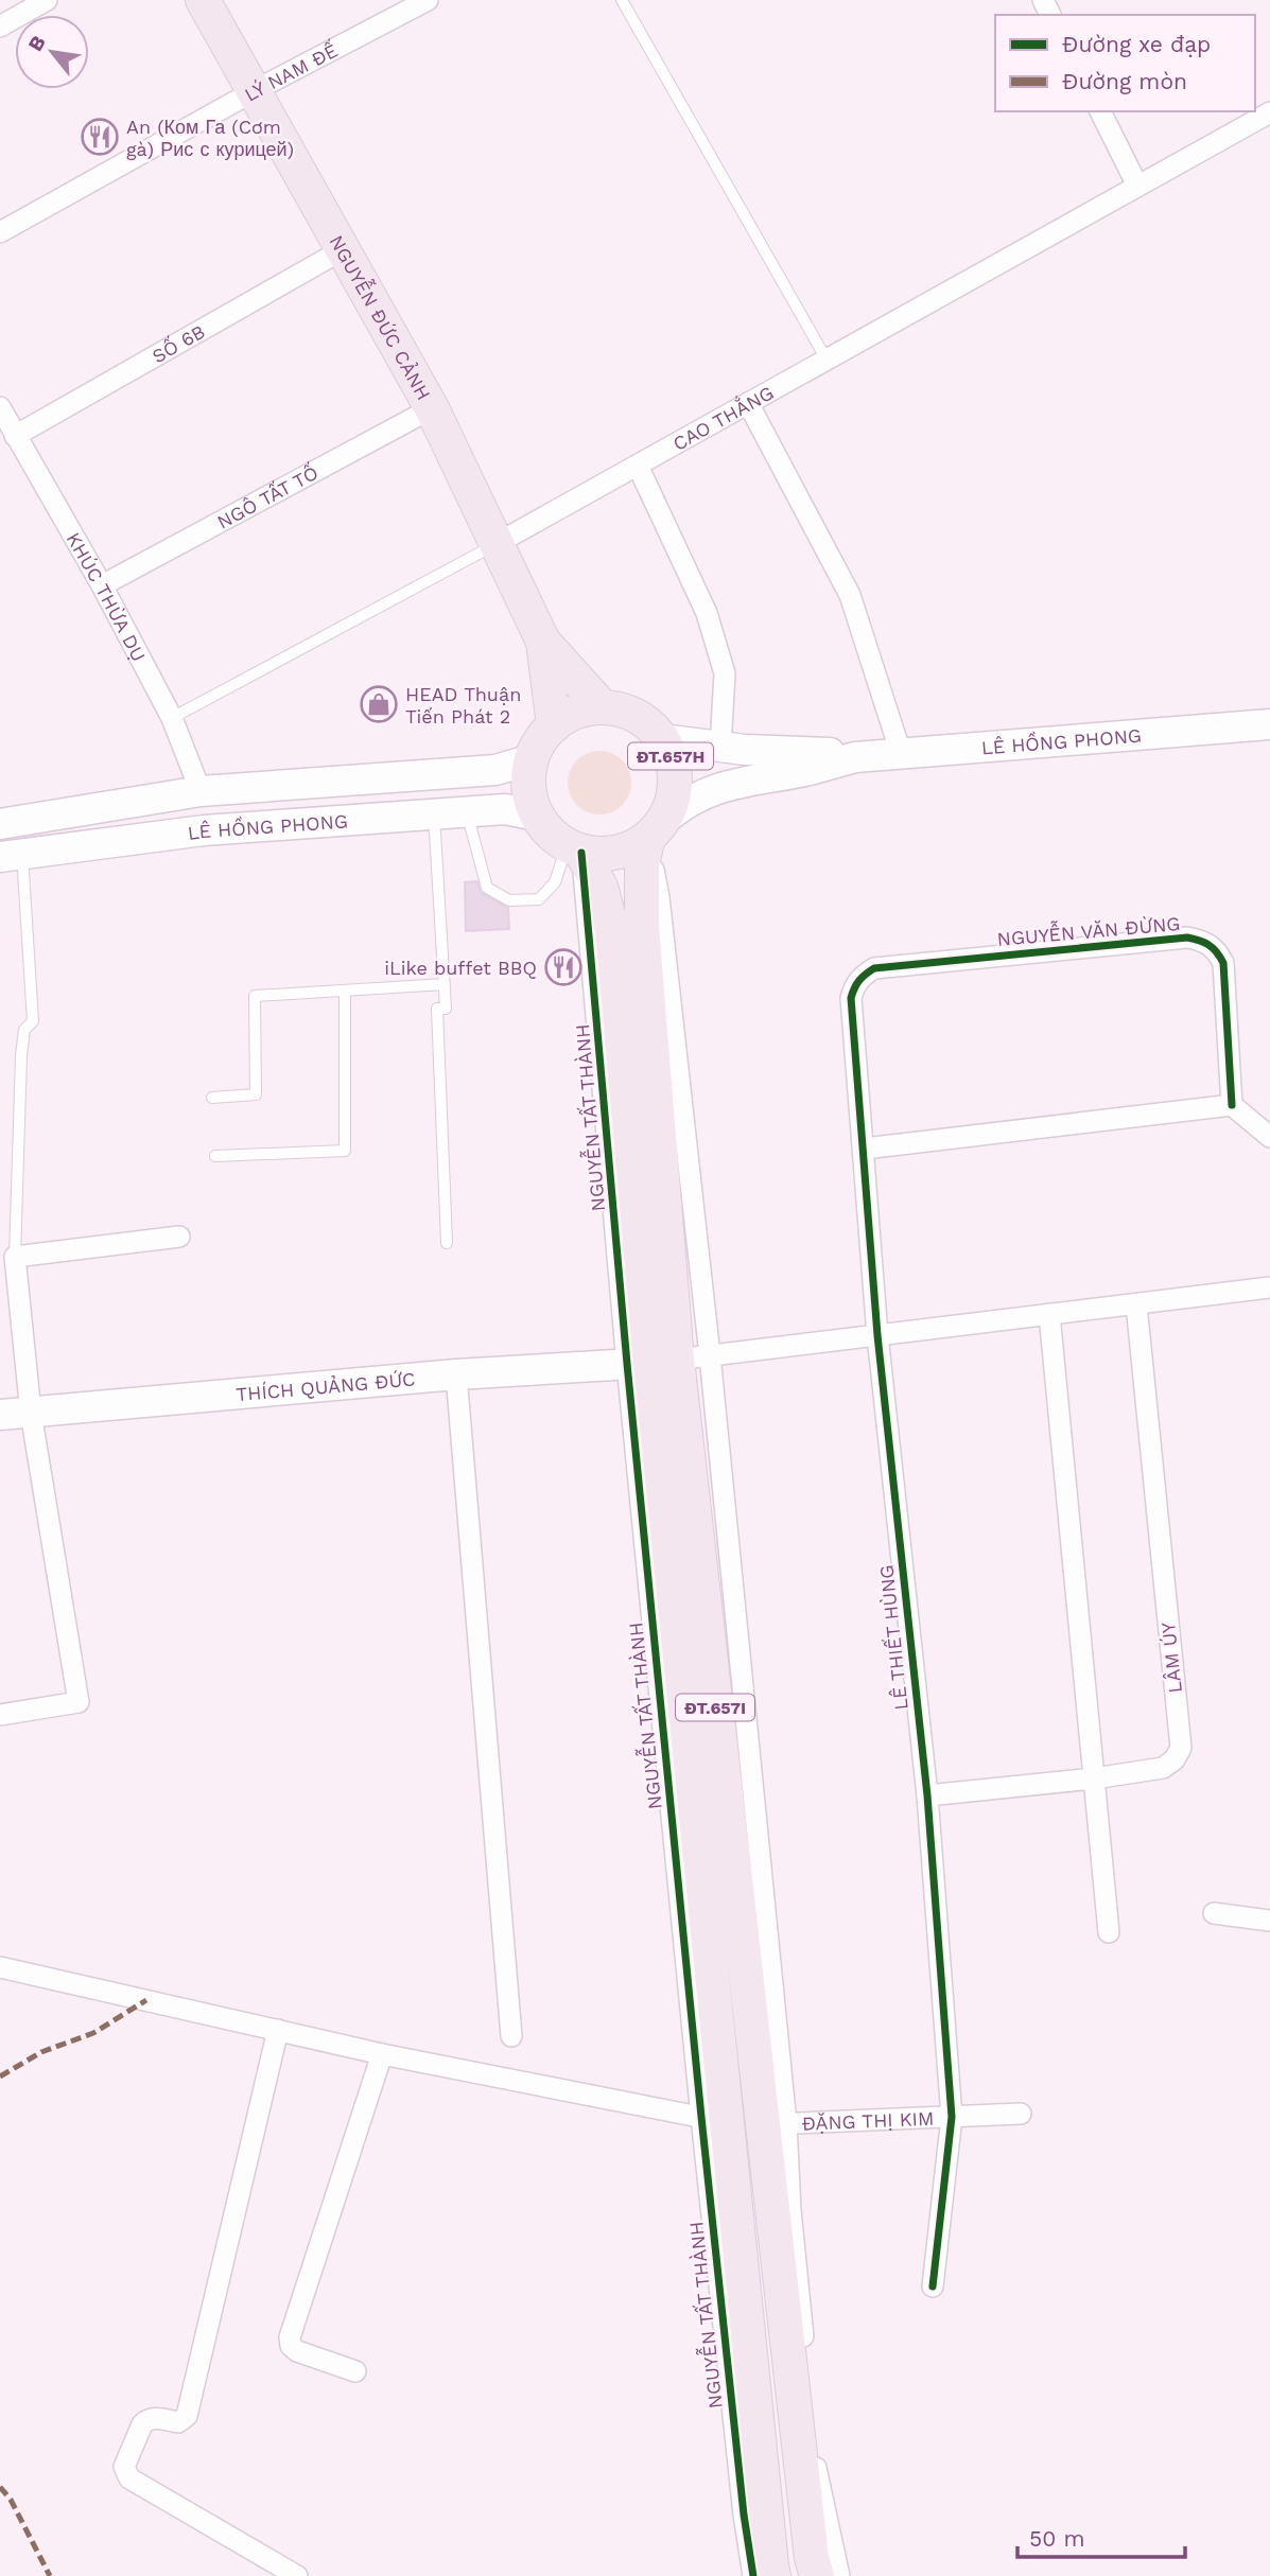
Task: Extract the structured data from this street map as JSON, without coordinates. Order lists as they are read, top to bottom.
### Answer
{
  "streets": {
    "main road": [
      "NGUYỄN ĐỨC CẢNH",
      "LÊ HỒNG PHONG",
      "ĐT.657H",
      "NGUYỄN TẤT THÀNH",
      "THÍCH QUẢNG ĐỨC",
      "ĐT.657I"
    ],
    "street": [
      "LÝ NAM ĐẾ",
      "SỐ 6B",
      "CAO THẮNG",
      "NGÔ TẤT TỐ",
      "KHÚC THỪA DỤ",
      "NGUYỄN VĂN ĐỪNG",
      "LÊ THIẾT HÙNG",
      "LÂM ÚY",
      "ĐẶNG THỊ KIM"
    ]
  },
  "crossings": [
    ["LÝ NAM ĐẾ", "NGUYỄN ĐỨC CẢNH"],
    ["NGUYỄN ĐỨC CẢNH", "SỐ 6B"],
    ["NGUYỄN ĐỨC CẢNH", "CAO THẮNG"],
    ["NGUYỄN ĐỨC CẢNH", "NGÔ TẤT TỐ"],
    ["NGUYỄN ĐỨC CẢNH", "LÊ HỒNG PHONG"],
    ["NGUYỄN ĐỨC CẢNH", "ĐT.657H"],
    ["NGUYỄN ĐỨC CẢNH", "NGUYỄN TẤT THÀNH"],
    ["SỐ 6B", "KHÚC THỪA DỤ"],
    ["CAO THẮNG", "KHÚC THỪA DỤ"],
    ["NGÔ TẤT TỐ", "KHÚC THỪA DỤ"],
    ["KHÚC THỪA DỤ", "LÊ HỒNG PHONG"],
    ["LÊ HỒNG PHONG", "ĐT.657H"],
    ["LÊ HỒNG PHONG", "NGUYỄN TẤT THÀNH"],
    ["ĐT.657H", "NGUYỄN TẤT THÀNH"],
    ["NGUYỄN VĂN ĐỪNG", "LÊ THIẾT HÙNG"],
    ["NGUYỄN TẤT THÀNH", "THÍCH QUẢNG ĐỨC"],
    ["NGUYỄN TẤT THÀNH", "ĐẶNG THỊ KIM"],
    ["LÊ THIẾT HÙNG", "LÂM ÚY"],
    ["LÊ THIẾT HÙNG", "ĐẶNG THỊ KIM"]
  ],
  "places": {
    "restaurant": ["An (Ком Га (Cơm gà) Рис с курицей)", "iLike buffet BBQ"],
    "shop": ["HEAD Thuận Tiến Phát 2"]
  },
  "legend": ["Đường xe đạp", "Đường mòn"],
  "scale_bar": "50 m",
  "north": "top left"
}
